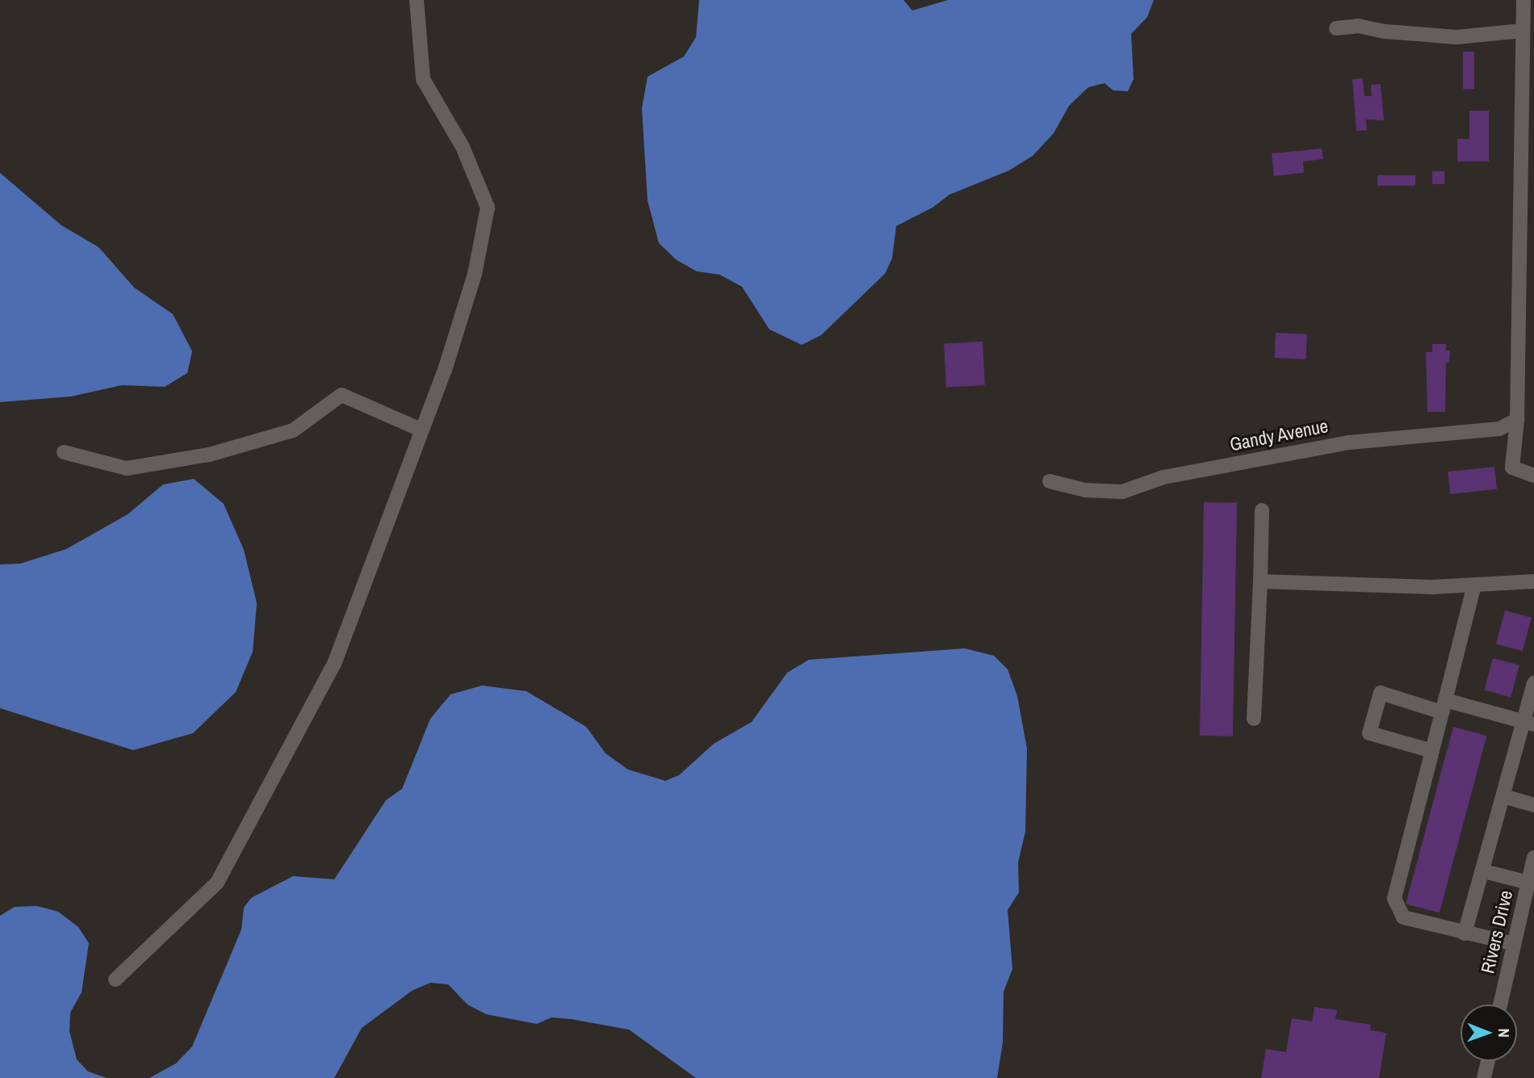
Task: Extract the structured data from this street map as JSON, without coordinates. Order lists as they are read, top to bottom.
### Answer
{
  "streets": {
    "street": ["Gandy Avenue", "Rivers Drive"]
  },
  "north": "right"
}
